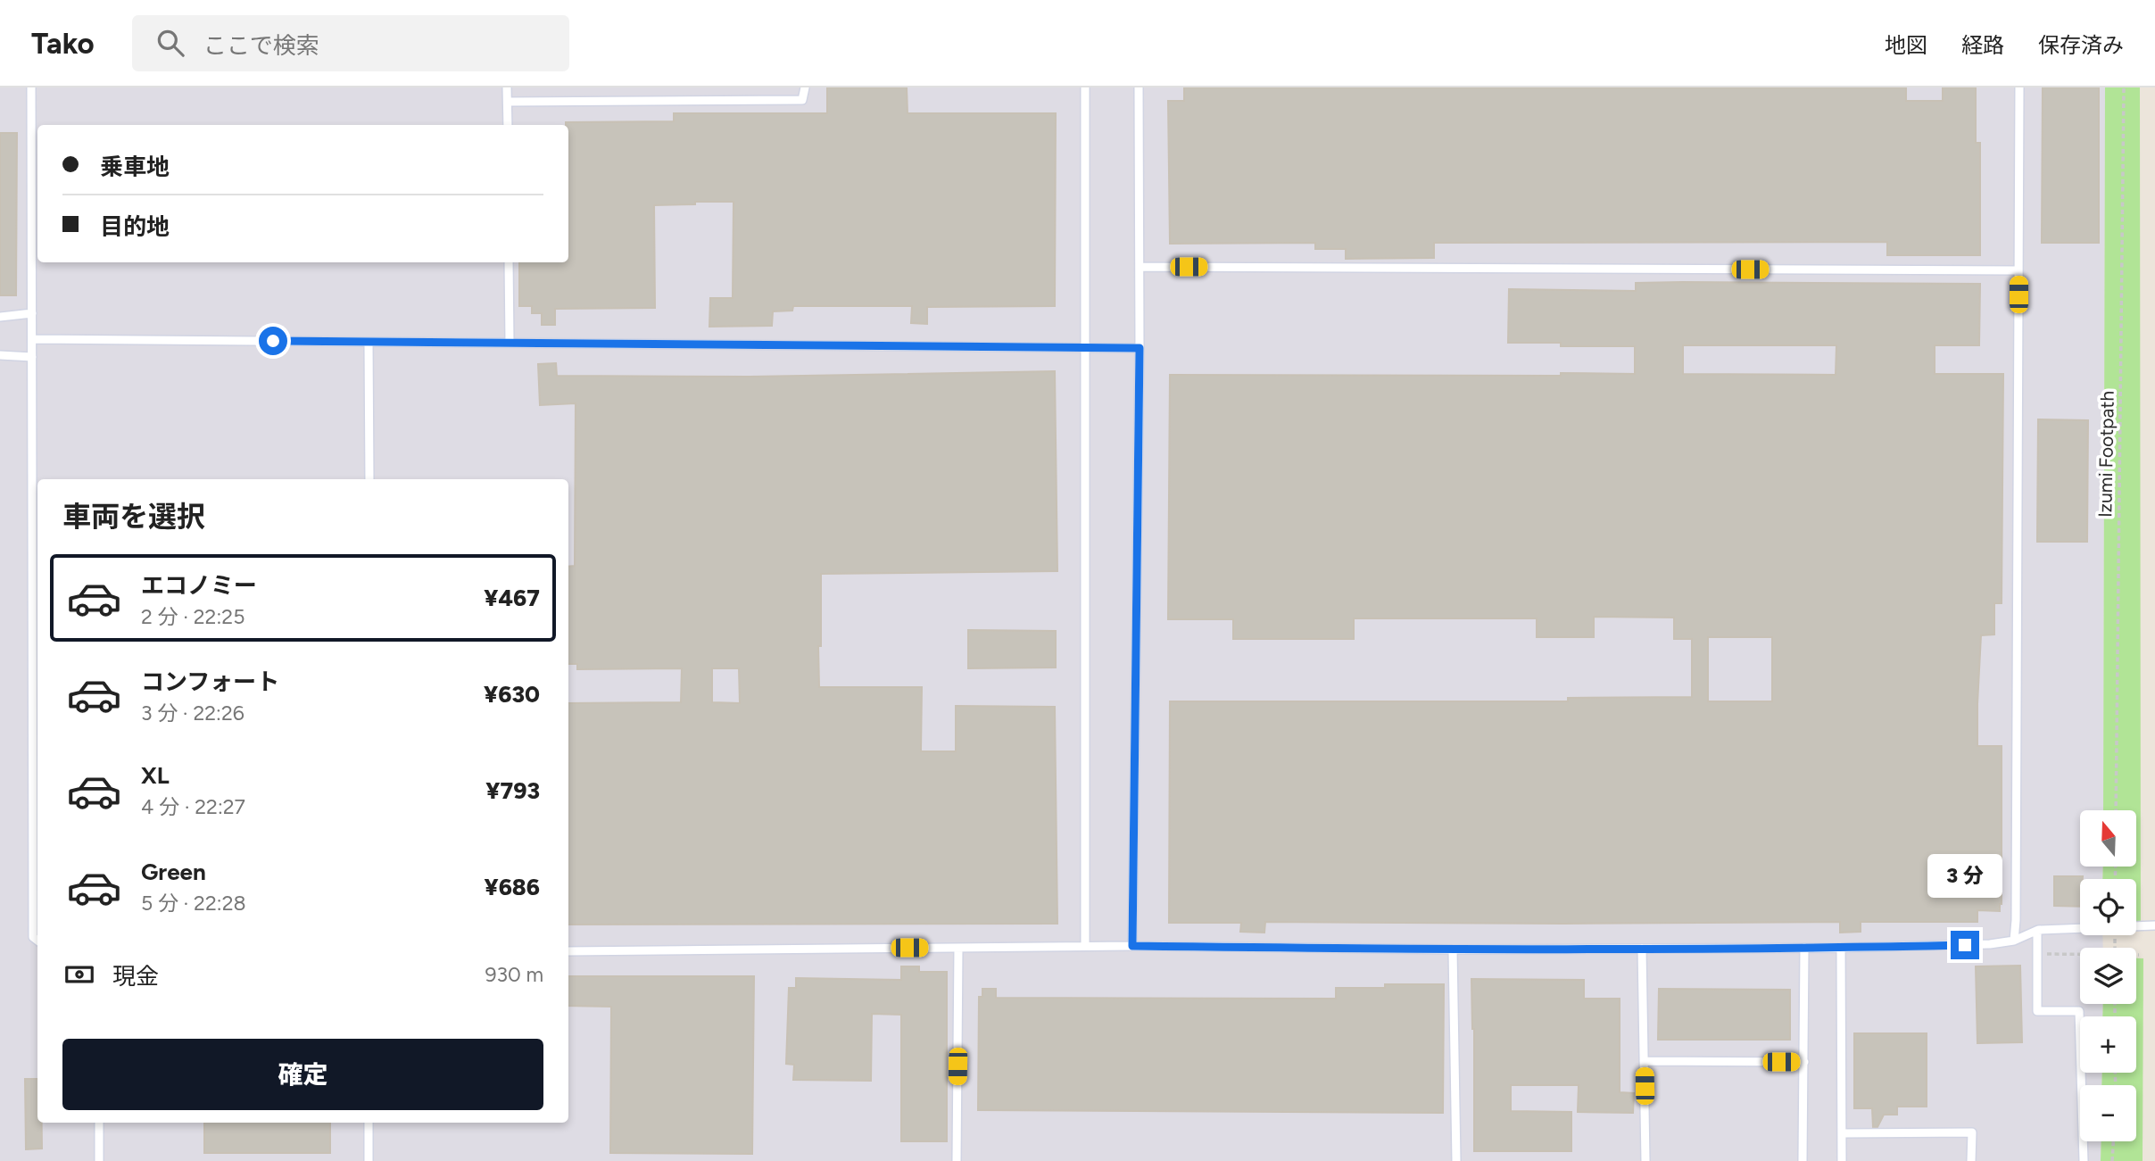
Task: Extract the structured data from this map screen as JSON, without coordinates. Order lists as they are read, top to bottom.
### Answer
{
  "streets": {
    "path": ["Izumi Footpath"]
  },
  "north": "top",
  "page": {
    "header": "Tako",
    "search": "ここで検索",
    "nav": ["地図", "経路", "保存済み"],
    "banner": ["乗車地", "目的地"],
    "heading": "車両を選択",
    "list": [
      {
        "name": "エコノミー",
        "note": "2 分 · 22:25",
        "value": "¥467"
      },
      {
        "name": "コンフォート",
        "note": "3 分 · 22:26",
        "value": "¥630"
      },
      {
        "name": "XL",
        "note": "4 分 · 22:27",
        "value": "¥793"
      },
      {
        "name": "Green",
        "note": "5 分 · 22:28",
        "value": "¥686"
      }
    ],
    "map_buttons": ["+", "−"],
    "bubble": "3 分",
    "pay": ["現金", "930 m"],
    "buttons": "確定"
  }
}
